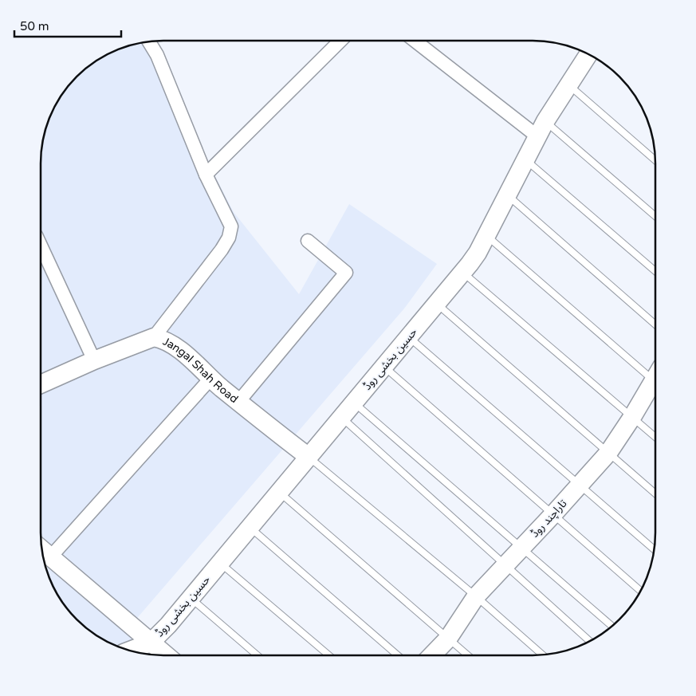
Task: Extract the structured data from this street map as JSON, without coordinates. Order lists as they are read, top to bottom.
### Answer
{
  "streets": {
    "street": ["حسین بخشی روڈ", "Jangal Shah Road", "تاراچند روڈ"]
  },
  "crossings": [
    ["حسین بخشی روڈ", "Jangal Shah Road"]
  ],
  "scale_bar": "50 m"
}
